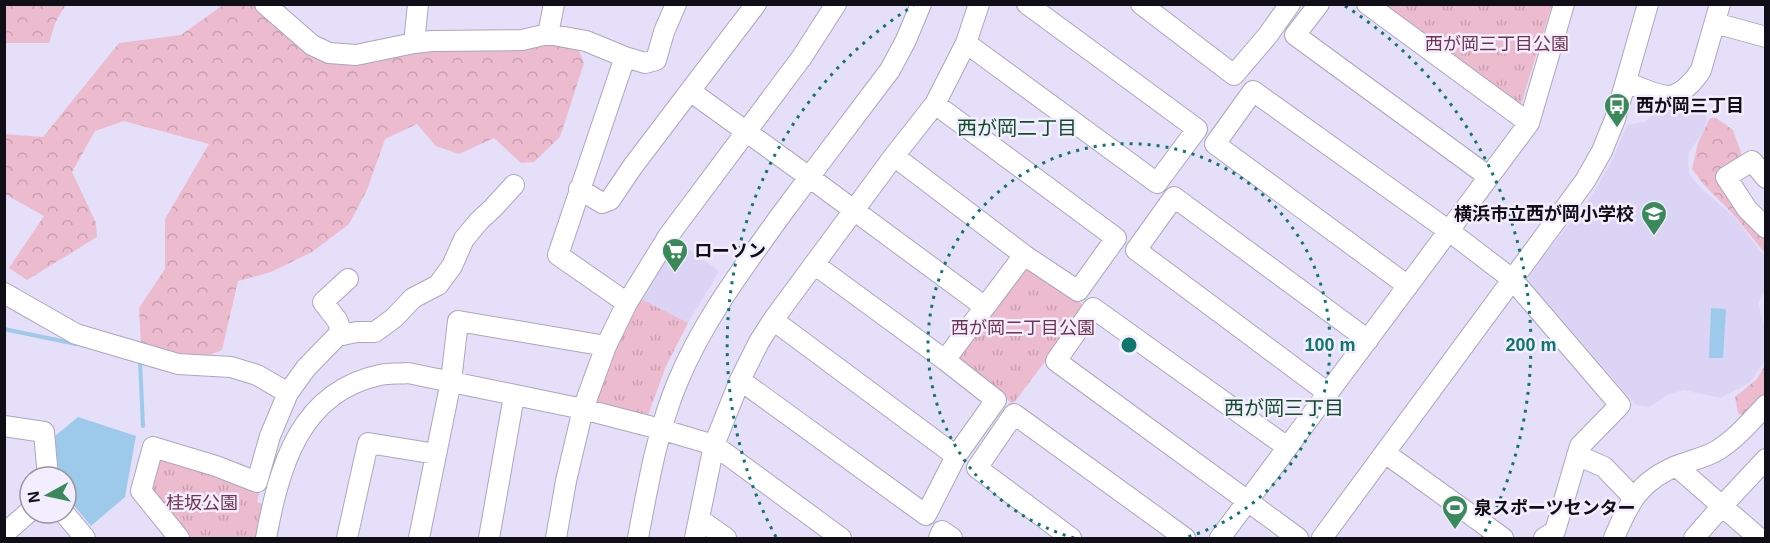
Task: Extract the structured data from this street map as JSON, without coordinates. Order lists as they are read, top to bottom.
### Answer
{
  "districts": ["西が岡二丁目", "西が岡三丁目"],
  "parks": ["西が岡三丁目公園", "西が岡二丁目公園", "桂坂公園"],
  "places": {
    "bus stop": ["西が岡三丁目"],
    "school or university": ["横浜市立西が岡小学校"],
    "supermarket": ["ローソン"],
    "sports": ["泉スポーツセンター"]
  },
  "north": "left",
  "rings": ["100 m", "200 m"]
}
